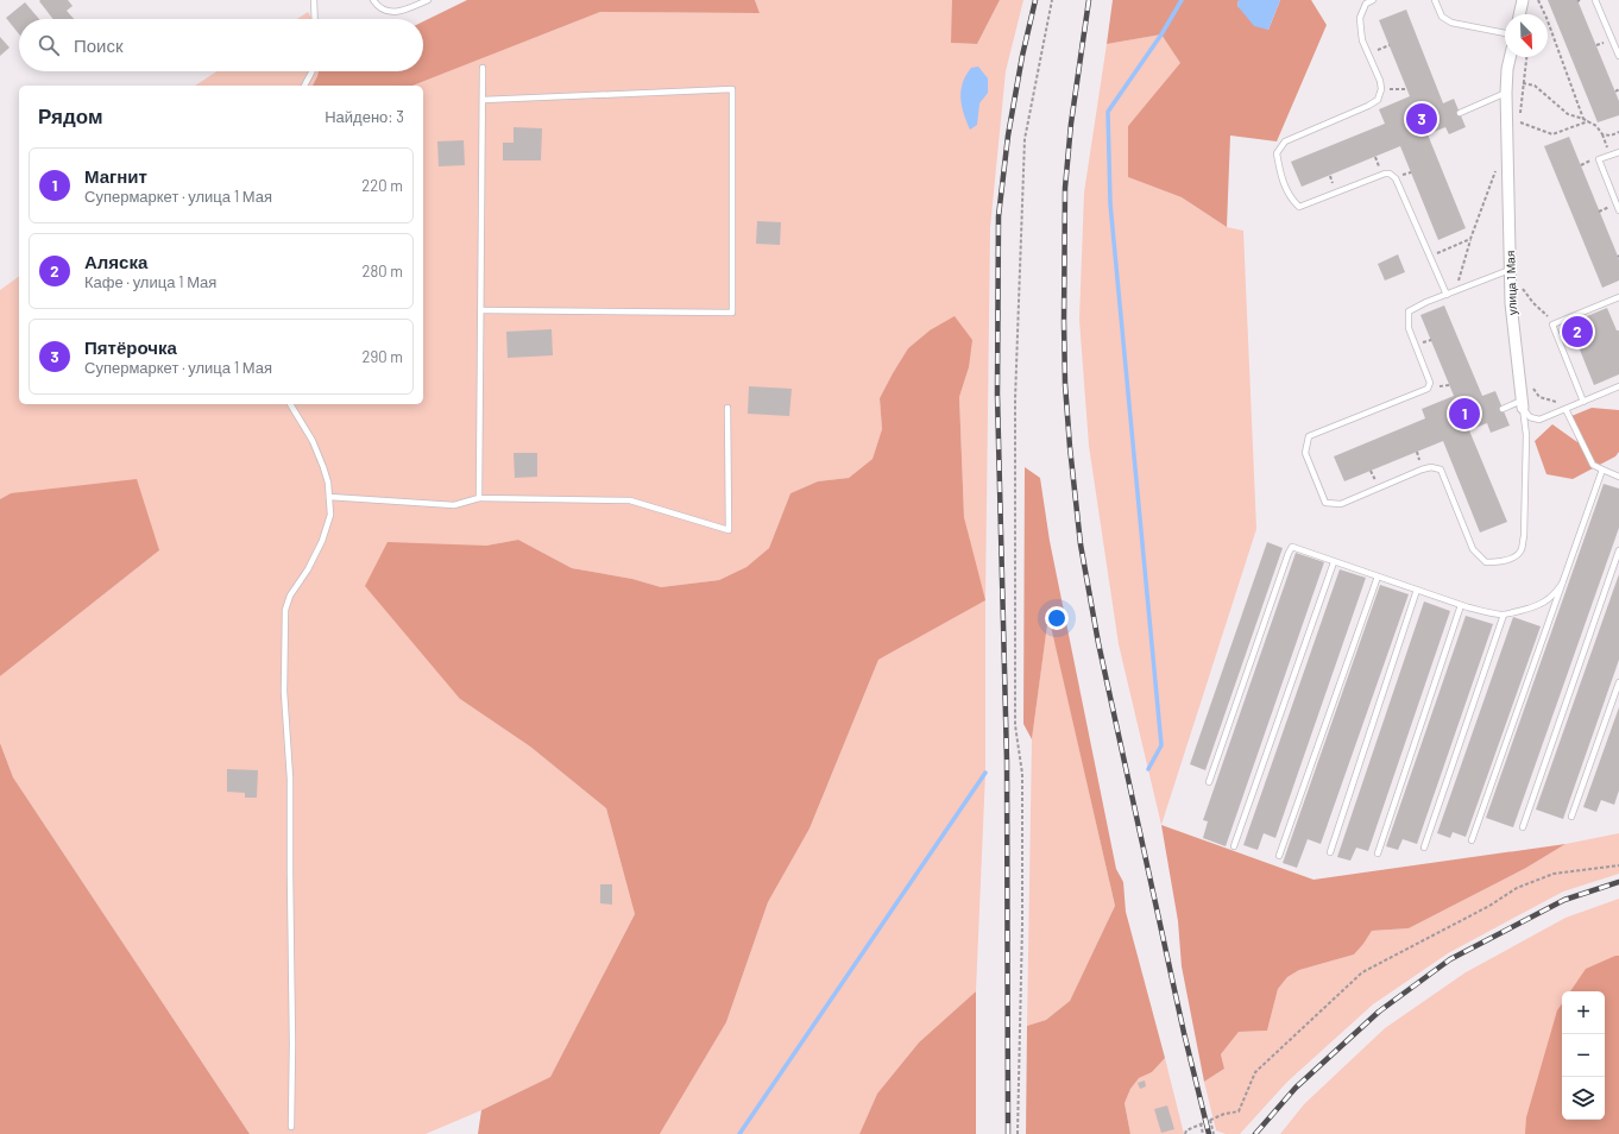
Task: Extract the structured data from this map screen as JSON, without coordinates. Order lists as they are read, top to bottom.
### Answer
{
  "streets": {
    "street": ["улица 1 Мая"]
  },
  "north": "bottom right",
  "page": {
    "search": "Поиск",
    "heading": ["Рядом", "Найдено: 3"],
    "pins": ["3", "2", "1"],
    "list": [
      {
        "mark": "1",
        "name": "Магнит",
        "note": "Супермаркет · улица 1 Мая",
        "value": "220 m"
      },
      {
        "mark": "2",
        "name": "Аляска",
        "note": "Кафе · улица 1 Мая",
        "value": "280 m"
      },
      {
        "mark": "3",
        "name": "Пятёрочка",
        "note": "Супермаркет · улица 1 Мая",
        "value": "290 m"
      }
    ],
    "map_buttons": ["+", "−"]
  }
}
